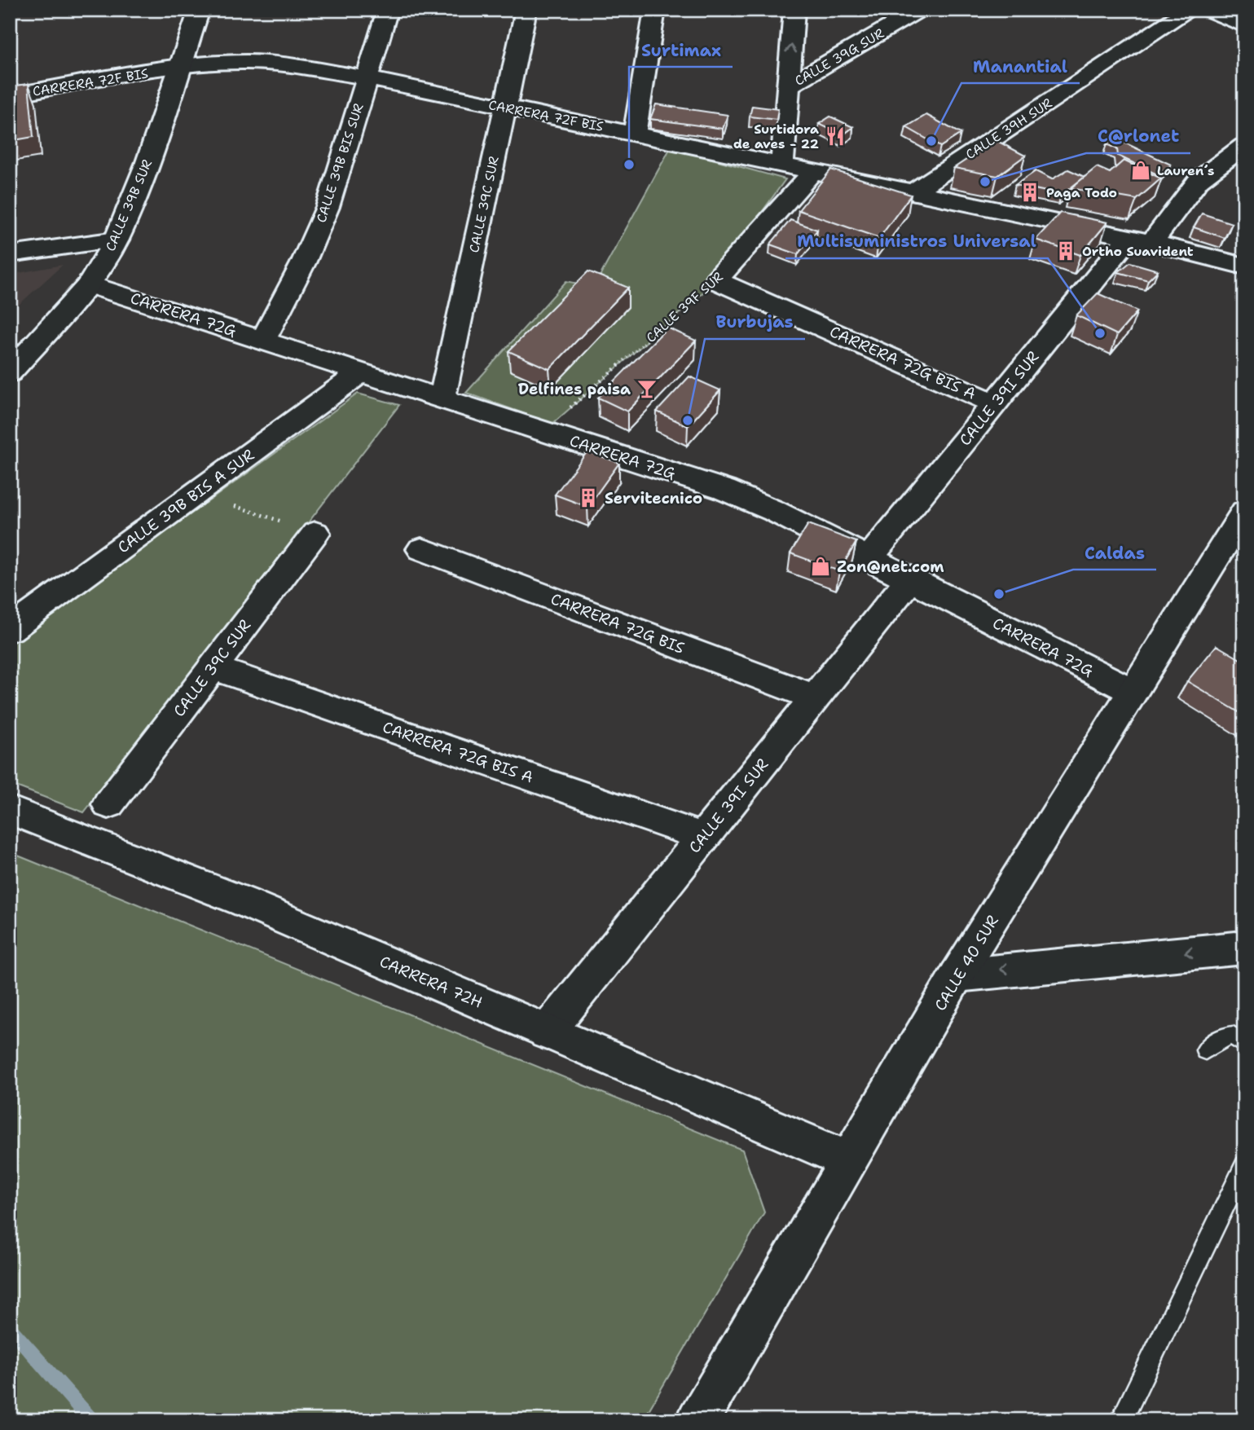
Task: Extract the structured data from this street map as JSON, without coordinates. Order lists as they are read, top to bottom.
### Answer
{
  "streets": {
    "street": [
      "CALLE 39G SUR",
      "CARRERA 72F BIS",
      "CALLE 39H SUR",
      "CALLE 39B BIS SUR",
      "CALLE 39C SUR",
      "CALLE 39B SUR",
      "CALLE 39F SUR",
      "CARRERA 72G",
      "CARRERA 72G BIS A",
      "CALLE 39I SUR",
      "CALLE 39B BIS A SUR",
      "CARRERA 72G BIS",
      "CALLE 40 SUR",
      "CARRERA 72H"
    ]
  },
  "crossings": [
    ["CARRERA 72F BIS", "CALLE 39H SUR"],
    ["CARRERA 72F BIS", "CALLE 39B BIS SUR"],
    ["CARRERA 72F BIS", "CALLE 39C SUR"],
    ["CARRERA 72F BIS", "CALLE 39B SUR"],
    ["CARRERA 72F BIS", "CALLE 39F SUR"],
    ["CARRERA 72F BIS", "CALLE 39I SUR"],
    ["CALLE 39B BIS SUR", "CARRERA 72G"],
    ["CALLE 39C SUR", "CARRERA 72G"],
    ["CALLE 39C SUR", "CARRERA 72G BIS A"],
    ["CALLE 39B SUR", "CARRERA 72G"],
    ["CALLE 39F SUR", "CARRERA 72G"],
    ["CALLE 39F SUR", "CARRERA 72G BIS A"],
    ["CARRERA 72G", "CALLE 39I SUR"],
    ["CARRERA 72G", "CALLE 39B BIS A SUR"],
    ["CARRERA 72G", "CALLE 40 SUR"],
    ["CARRERA 72G BIS A", "CALLE 39I SUR"],
    ["CALLE 39I SUR", "CARRERA 72G BIS"],
    ["CALLE 39I SUR", "CARRERA 72H"],
    ["CALLE 40 SUR", "CARRERA 72H"]
  ],
  "places": {
    "restaurant": ["Surtidora de aves - 22"],
    "other": [
      "Manantial",
      "Surtimax",
      "C@rlonet",
      "Multisuministros Universal",
      "Burbujas",
      "Caldas"
    ],
    "shop": ["Lauren´s", "Zon@net.com"],
    "building": ["Paga Todo", "Ortho Suavident", "Servitecnico"],
    "bar": ["Delfines paisa"]
  }
}
